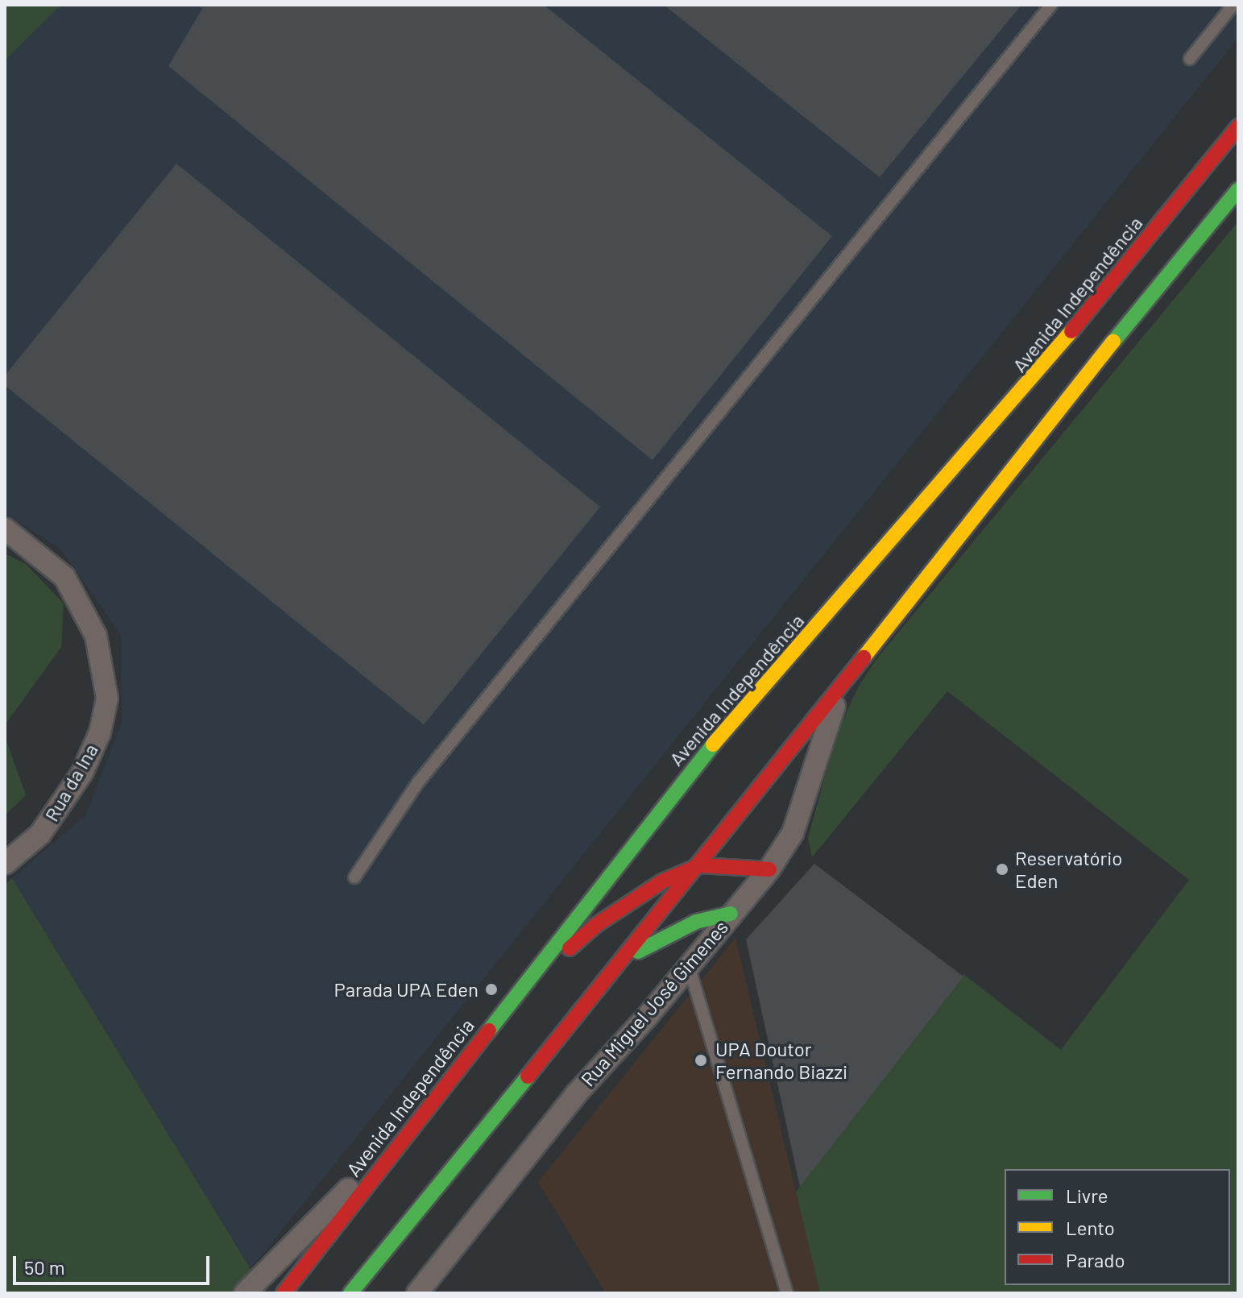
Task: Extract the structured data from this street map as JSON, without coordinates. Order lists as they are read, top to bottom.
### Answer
{
  "streets": {
    "main road": ["Avenida Independência"],
    "street": ["Rua da Ina", "Rua Miguel José Gimenes"]
  },
  "places": ["Reservatório Eden", "Parada UPA Eden", "UPA Doutor Fernando Biazzi"],
  "legend": ["Livre", "Lento", "Parado"],
  "scale_bar": "50 m"
}
